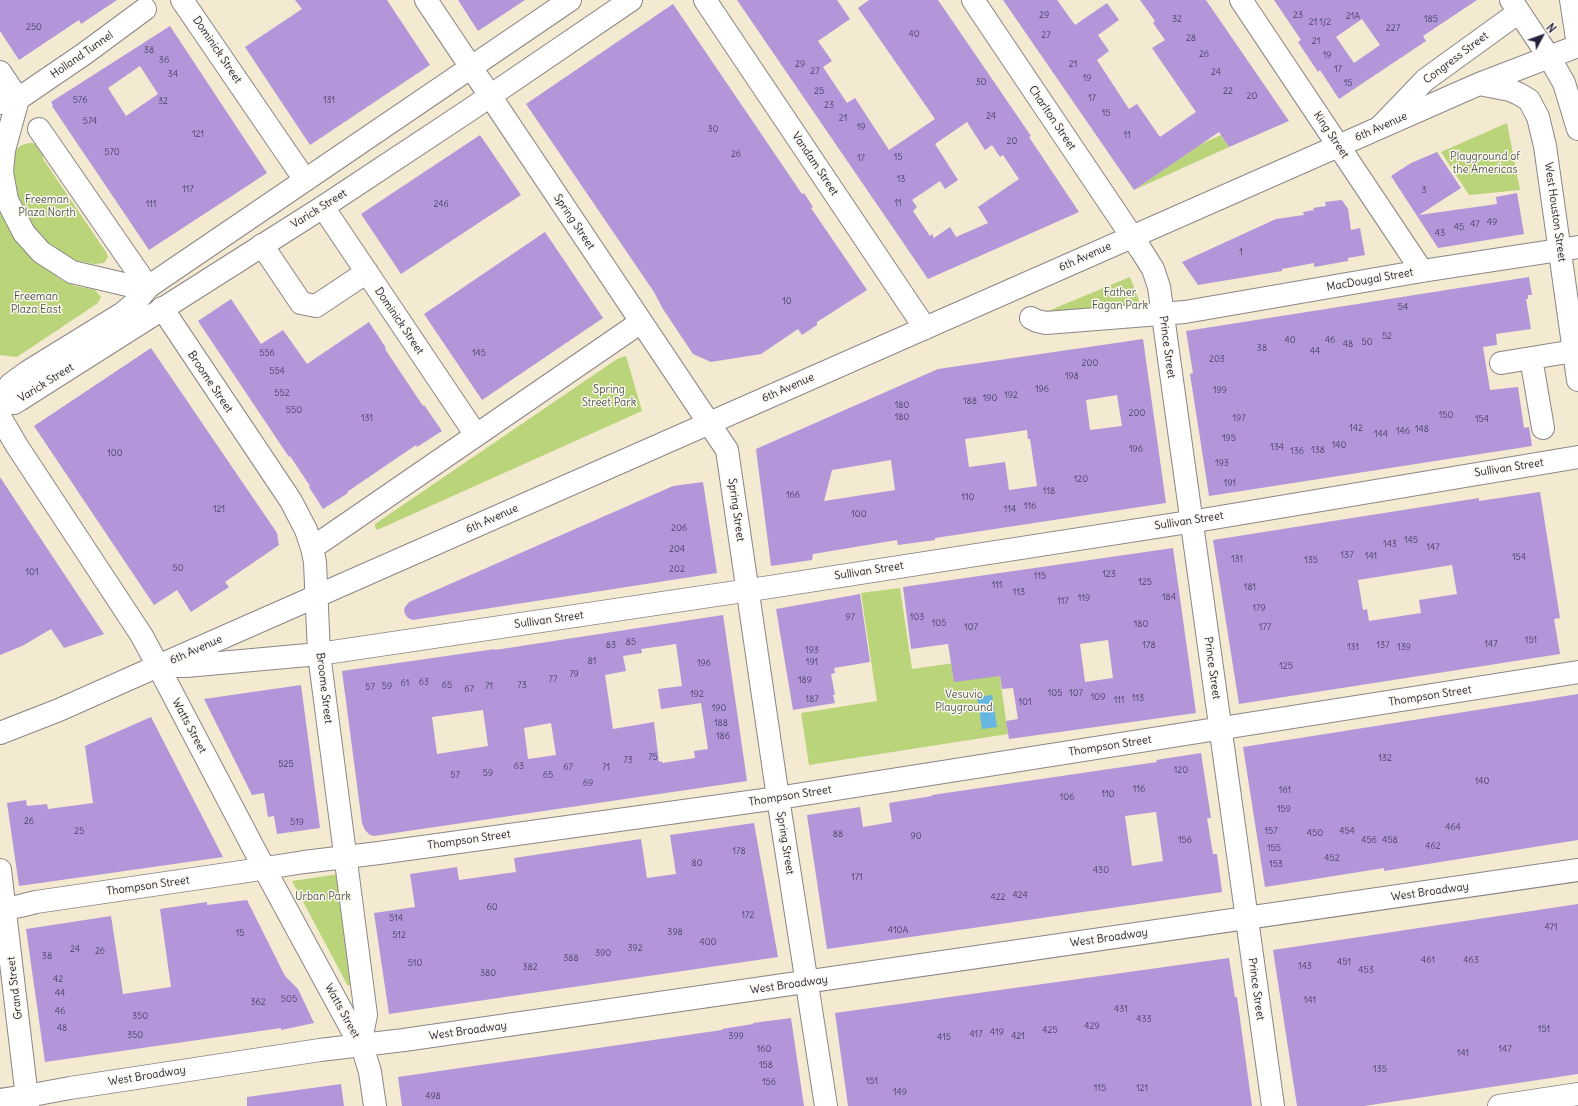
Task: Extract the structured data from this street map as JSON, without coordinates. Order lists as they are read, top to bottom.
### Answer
{
  "streets": {
    "main road": [
      "Dominick Street",
      "Holland Tunnel",
      "Congress Street",
      "Charlton Street",
      "6th Avenue",
      "King Street",
      "Vandam Street",
      "Varick Street",
      "West Houston Street",
      "Spring Street",
      "MacDougal Street",
      "Prince Street",
      "Broome Street",
      "Sullivan Street",
      "Thompson Street",
      "Watts Street",
      "West Broadway",
      "Grand Street"
    ]
  },
  "crossings": [
    ["Dominick Street", "Varick Street"],
    ["Congress Street", "6th Avenue"],
    ["Charlton Street", "6th Avenue"],
    ["Charlton Street", "Prince Street"],
    ["6th Avenue", "King Street"],
    ["6th Avenue", "Vandam Street"],
    ["6th Avenue", "West Houston Street"],
    ["6th Avenue", "Spring Street"],
    ["6th Avenue", "Prince Street"],
    ["6th Avenue", "Broome Street"],
    ["6th Avenue", "Sullivan Street"],
    ["6th Avenue", "Watts Street"],
    ["King Street", "MacDougal Street"],
    ["Varick Street", "Spring Street"],
    ["Varick Street", "Broome Street"],
    ["West Houston Street", "MacDougal Street"],
    ["Spring Street", "Sullivan Street"],
    ["Spring Street", "Thompson Street"],
    ["Spring Street", "West Broadway"],
    ["MacDougal Street", "Prince Street"],
    ["Prince Street", "Sullivan Street"],
    ["Prince Street", "Thompson Street"],
    ["Prince Street", "West Broadway"],
    ["Broome Street", "Sullivan Street"],
    ["Broome Street", "Thompson Street"],
    ["Broome Street", "Watts Street"],
    ["Broome Street", "West Broadway"],
    ["Sullivan Street", "Watts Street"],
    ["Thompson Street", "Watts Street"],
    ["Thompson Street", "Grand Street"],
    ["Watts Street", "West Broadway"],
    ["West Broadway", "Grand Street"]
  ],
  "parks": [
    "Playground of the Americas",
    "Freeman Plaza North",
    "Father Fagan Park",
    "Freeman Plaza East",
    "Spring Street Park",
    "Vesuvio Playground",
    "Urban Park"
  ],
  "house_numbers": [
    "29",
    "23",
    "21A",
    "32",
    "185",
    "21 1/2",
    "250",
    "227",
    "40",
    "27",
    "28",
    "21",
    "38",
    "26",
    "19",
    "36",
    "29",
    "21",
    "17",
    "27",
    "24",
    "34",
    "19",
    "30",
    "15",
    "25",
    "22",
    "20",
    "17",
    "576",
    "131",
    "32",
    "23",
    "15",
    "24",
    "21",
    "574",
    "19",
    "30",
    "121",
    "11",
    "20",
    "570",
    "26",
    "15",
    "17",
    "13",
    "117",
    "3",
    "11",
    "111",
    "246",
    "49",
    "47",
    "45",
    "43",
    "1",
    "10",
    "54",
    "52",
    "40",
    "46",
    "50",
    "48",
    "38",
    "44",
    "556",
    "145",
    "203",
    "200",
    "554",
    "198",
    "196",
    "199",
    "552",
    "192",
    "190",
    "188",
    "180",
    "550",
    "200",
    "150",
    "180",
    "131",
    "197",
    "154",
    "142",
    "148",
    "146",
    "144",
    "195",
    "140",
    "134",
    "196",
    "138",
    "136",
    "100",
    "193",
    "120",
    "191",
    "118",
    "166",
    "110",
    "116",
    "121",
    "114",
    "100",
    "206",
    "145",
    "143",
    "147",
    "204",
    "137",
    "141",
    "154",
    "131",
    "135",
    "50",
    "202",
    "101",
    "123",
    "115",
    "125",
    "111",
    "181",
    "113",
    "184",
    "119",
    "117",
    "179",
    "97",
    "103",
    "105",
    "180",
    "107",
    "177",
    "151",
    "85",
    "147",
    "83",
    "178",
    "137",
    "131",
    "139",
    "193",
    "81",
    "191",
    "196",
    "125",
    "79",
    "77",
    "189",
    "63",
    "61",
    "65",
    "73",
    "59",
    "71",
    "57",
    "67",
    "105",
    "107",
    "192",
    "109",
    "113",
    "187",
    "111",
    "101",
    "190",
    "188",
    "186",
    "75",
    "132",
    "73",
    "525",
    "63",
    "67",
    "71",
    "120",
    "59",
    "57",
    "65",
    "140",
    "69",
    "116",
    "161",
    "110",
    "106",
    "159",
    "26",
    "519",
    "464",
    "25",
    "157",
    "454",
    "450",
    "88",
    "90",
    "156",
    "456",
    "458",
    "462",
    "155",
    "178",
    "452",
    "80",
    "153",
    "430",
    "171",
    "424",
    "422",
    "60",
    "172",
    "514",
    "471",
    "410A",
    "398",
    "15",
    "512",
    "400",
    "392",
    "24",
    "26",
    "390",
    "38",
    "388",
    "461",
    "463",
    "451",
    "510",
    "143",
    "382",
    "453",
    "380",
    "42",
    "44",
    "505",
    "141",
    "362",
    "431",
    "46",
    "350",
    "433",
    "429",
    "48",
    "151",
    "425",
    "419",
    "417",
    "350",
    "399",
    "421",
    "415",
    "160",
    "147",
    "141",
    "158",
    "135",
    "151",
    "156",
    "115",
    "121",
    "149",
    "498"
  ],
  "north": "top right"
}
